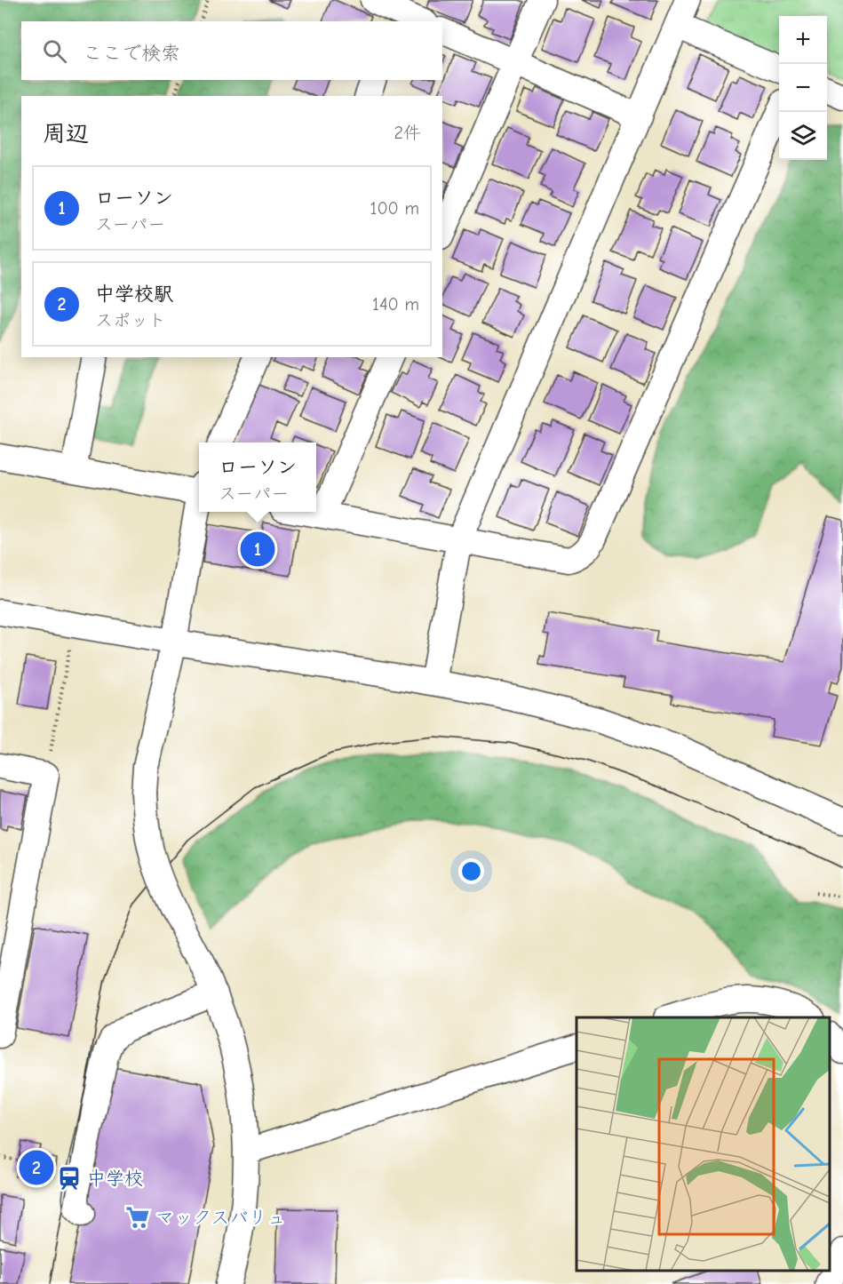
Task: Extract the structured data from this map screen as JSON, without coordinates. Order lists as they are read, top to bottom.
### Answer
{
  "places": {
    "station": ["中学校"],
    "supermarket": ["マックスバリュ"]
  },
  "page": {
    "map_buttons": ["+", "−"],
    "search": "ここで検索",
    "heading": ["周辺", "2件"],
    "list": [
      {
        "mark": "1",
        "name": "ローソン",
        "note": "スーパー",
        "value": "100 m"
      },
      {
        "mark": "2",
        "name": "中学校駅",
        "note": "スポット",
        "value": "140 m"
      }
    ],
    "popup": ["ローソン", "スーパー"],
    "pins": ["1", "2"]
  }
}
